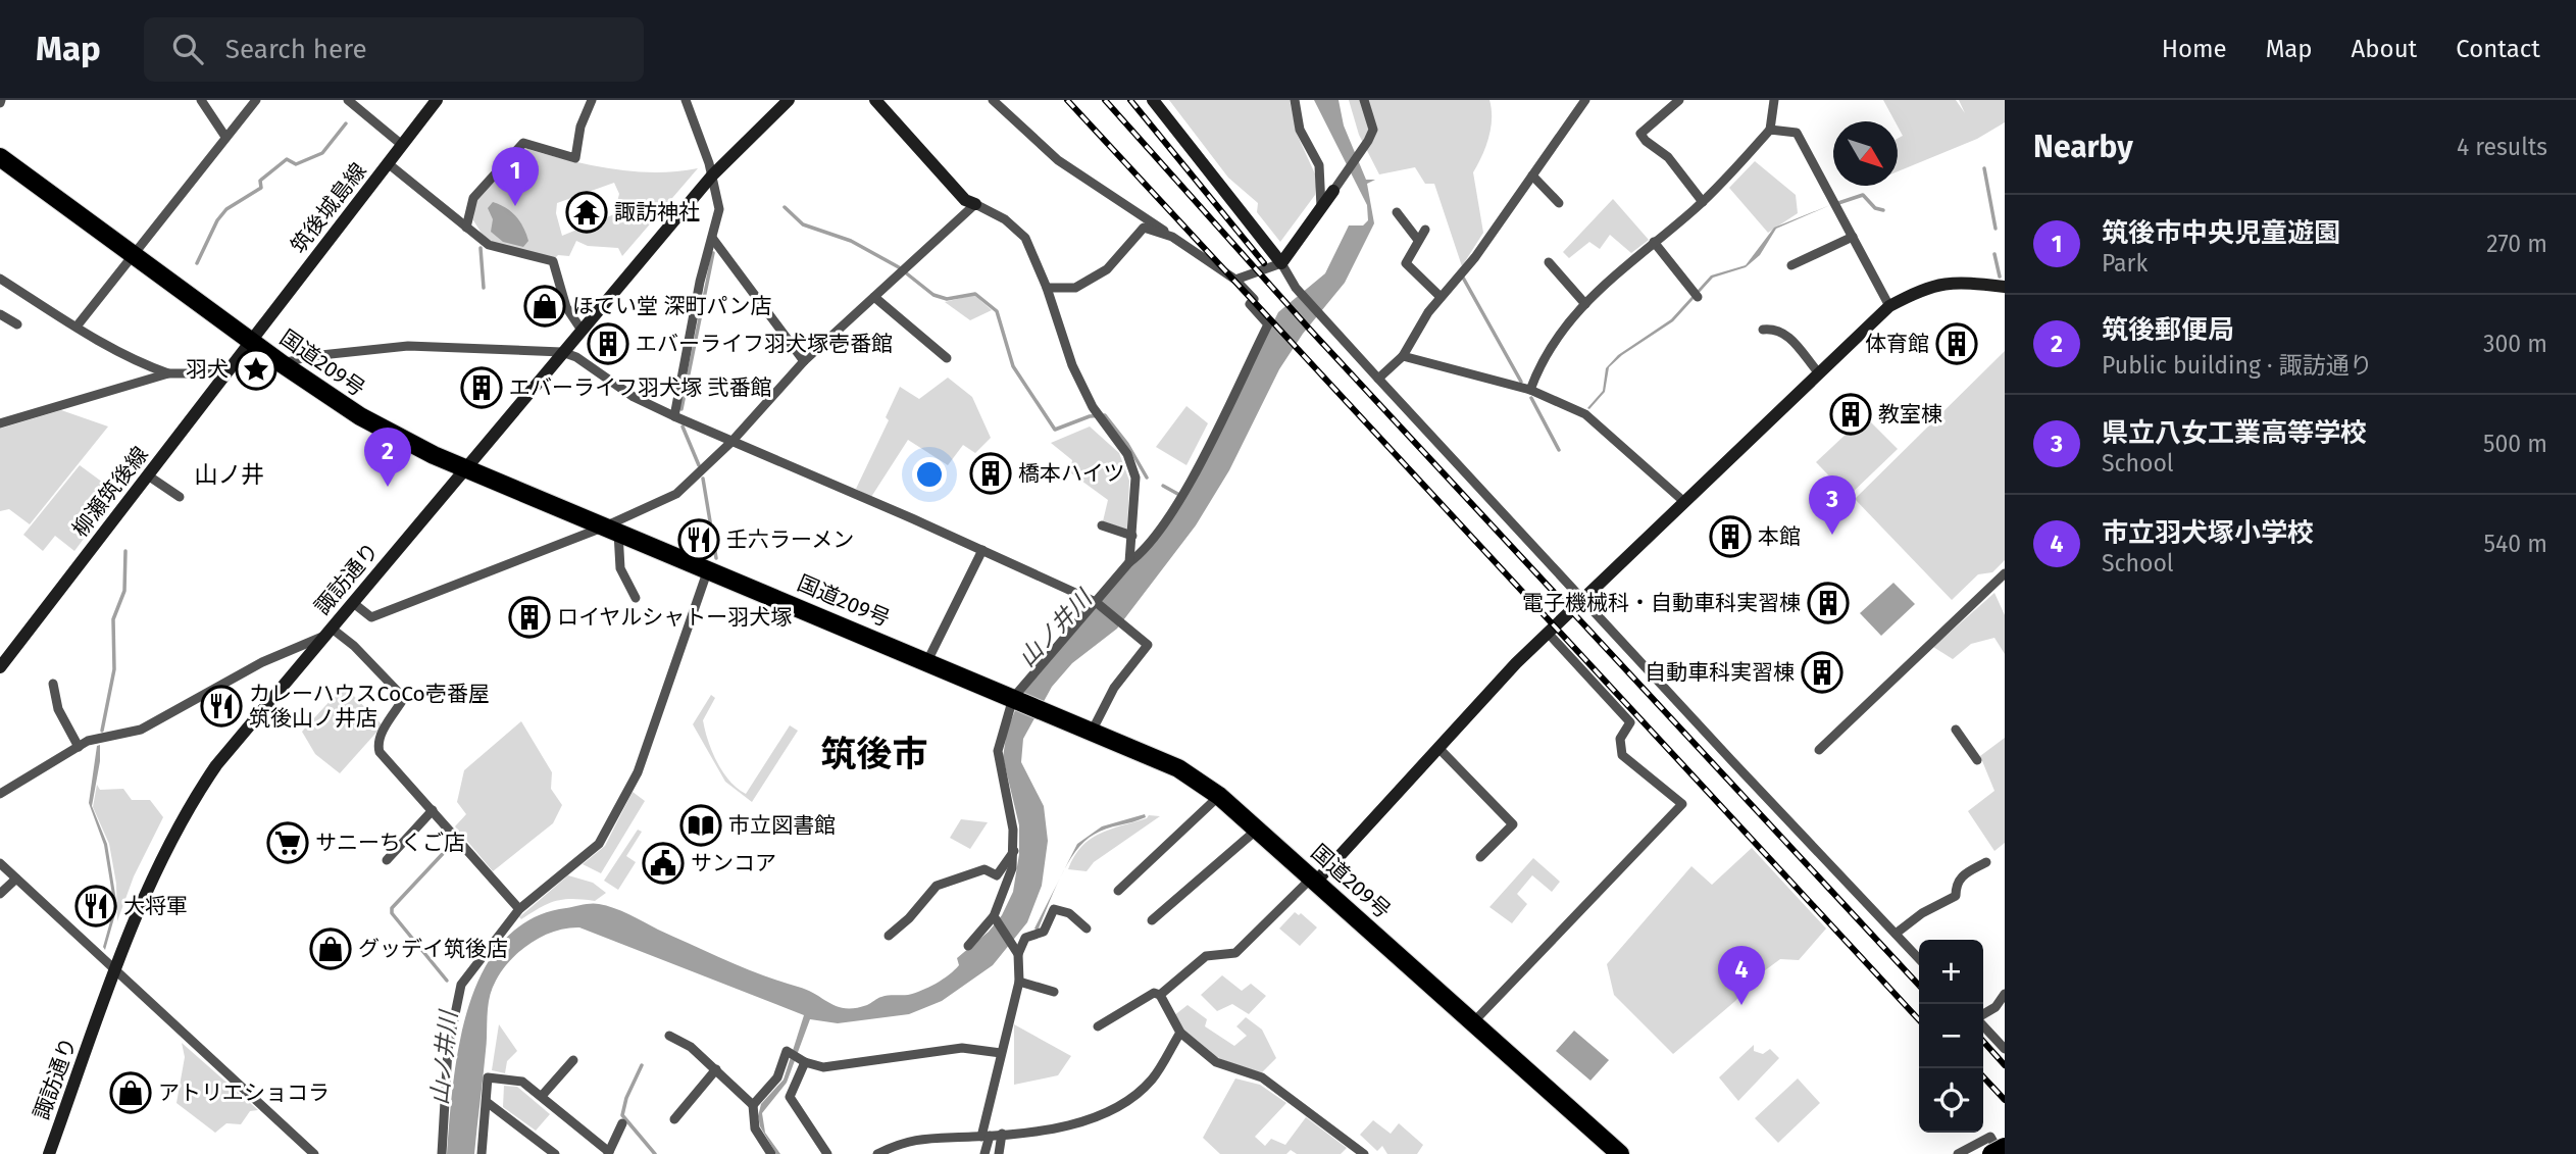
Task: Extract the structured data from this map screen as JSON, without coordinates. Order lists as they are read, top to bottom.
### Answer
{
  "streets": {
    "highway": ["国道209号"],
    "street": ["筑後城島線", "柳瀬筑後線", "諏訪通り"]
  },
  "crossings": [
    ["筑後城島線", "国道209号"],
    ["筑後城島線", "柳瀬筑後線"],
    ["国道209号", "柳瀬筑後線"],
    ["国道209号", "諏訪通り"]
  ],
  "districts": ["山ノ井", "筑後市"],
  "water": ["山ノ井川"],
  "places": {
    "temple": ["諏訪神社"],
    "shop": ["ほてい堂 深町パン店", "グッデイ筑後店", "アトリエショコラ"],
    "building": [
      "エバーライフ羽犬塚壱番館",
      "体育館",
      "エバーライフ羽犬塚 弐番館",
      "教室棟",
      "橋本ハイツ",
      "本館",
      "電子機械科・自動車科実習棟",
      "ロイヤルシャトー羽犬塚",
      "自動車科実習棟"
    ],
    "place": ["羽犬"],
    "restaurant": ["壬六ラーメン", "カレーハウスCoCo壱番屋 筑後山ノ井店", "大将軍"],
    "library": ["市立図書館"],
    "supermarket": ["サニーちくご店"],
    "public building": ["サンコア"]
  },
  "north": "bottom right",
  "page": {
    "header": "Map",
    "search": "Search here",
    "nav": [
      "Home",
      "Map",
      "About",
      "Contact"
    ],
    "heading": ["Nearby", "4 results"],
    "pins": [
      "1",
      "2",
      "3",
      "4"
    ],
    "list": [
      {
        "mark": "1",
        "name": "筑後市中央児童遊園",
        "note": "Park",
        "value": "270 m"
      },
      {
        "mark": "2",
        "name": "筑後郵便局",
        "note": "Public building · 諏訪通り",
        "value": "300 m"
      },
      {
        "mark": "3",
        "name": "県立八女工業高等学校",
        "note": "School",
        "value": "500 m"
      },
      {
        "mark": "4",
        "name": "市立羽犬塚小学校",
        "note": "School",
        "value": "540 m"
      }
    ],
    "map_buttons": ["+", "−"]
  }
}
